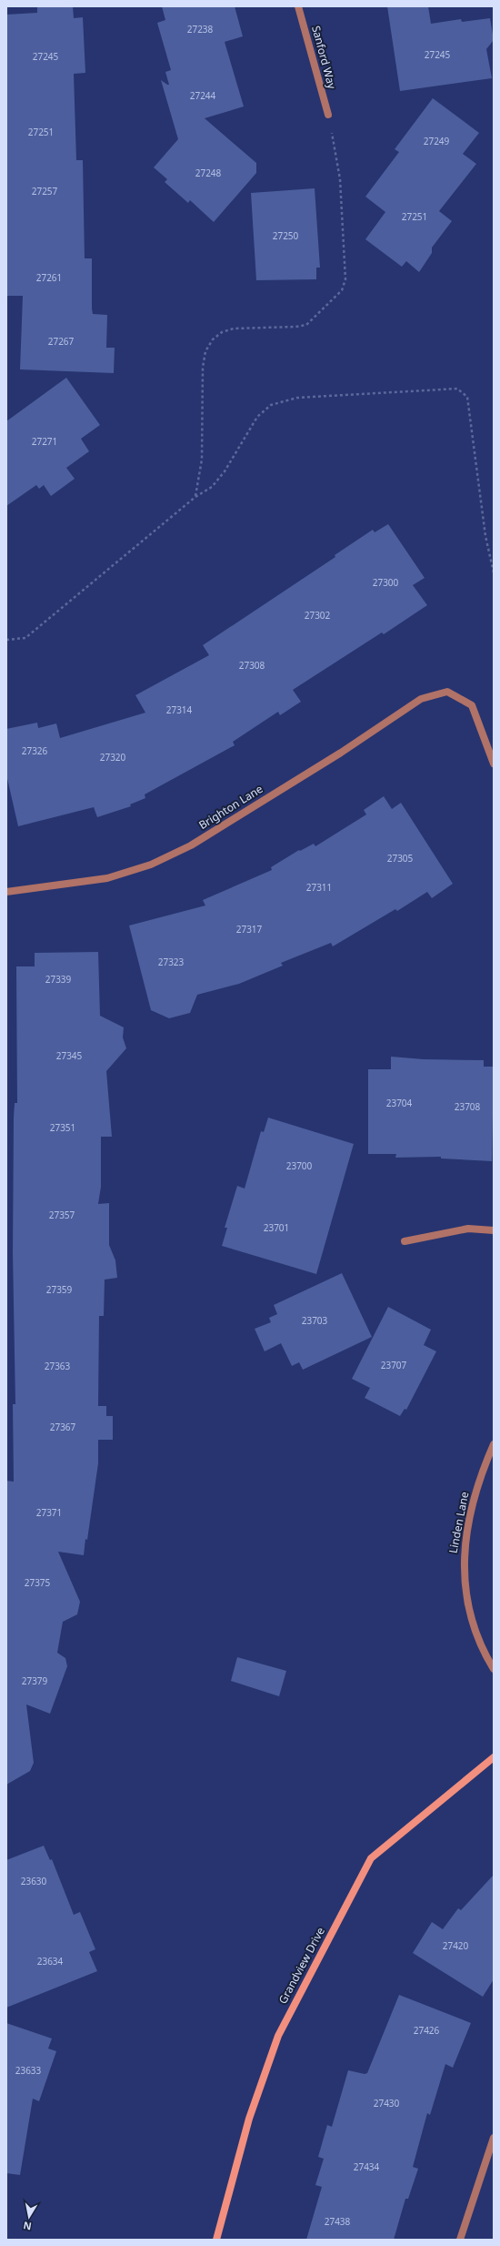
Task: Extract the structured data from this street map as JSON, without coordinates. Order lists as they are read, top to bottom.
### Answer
{
  "streets": {
    "street": [
      "Sanford Way",
      "Brighton Lane",
      "Linden Lane",
      "Grandview Drive"
    ]
  },
  "house_numbers": [
    "27238",
    "27245",
    "27245",
    "27244",
    "27251",
    "27249",
    "27248",
    "27257",
    "27251",
    "27250",
    "27261",
    "27267",
    "27271",
    "27300",
    "27302",
    "27308",
    "27314",
    "27326",
    "27320",
    "27305",
    "27311",
    "27317",
    "27323",
    "27339",
    "27345",
    "23704",
    "23708",
    "27351",
    "23700",
    "27357",
    "23701",
    "27359",
    "23703",
    "23707",
    "27363",
    "27367",
    "27371",
    "27375",
    "27379",
    "23630",
    "27420",
    "23634",
    "27426",
    "23633",
    "27430",
    "27434",
    "27438"
  ],
  "north": "bottom"
}
